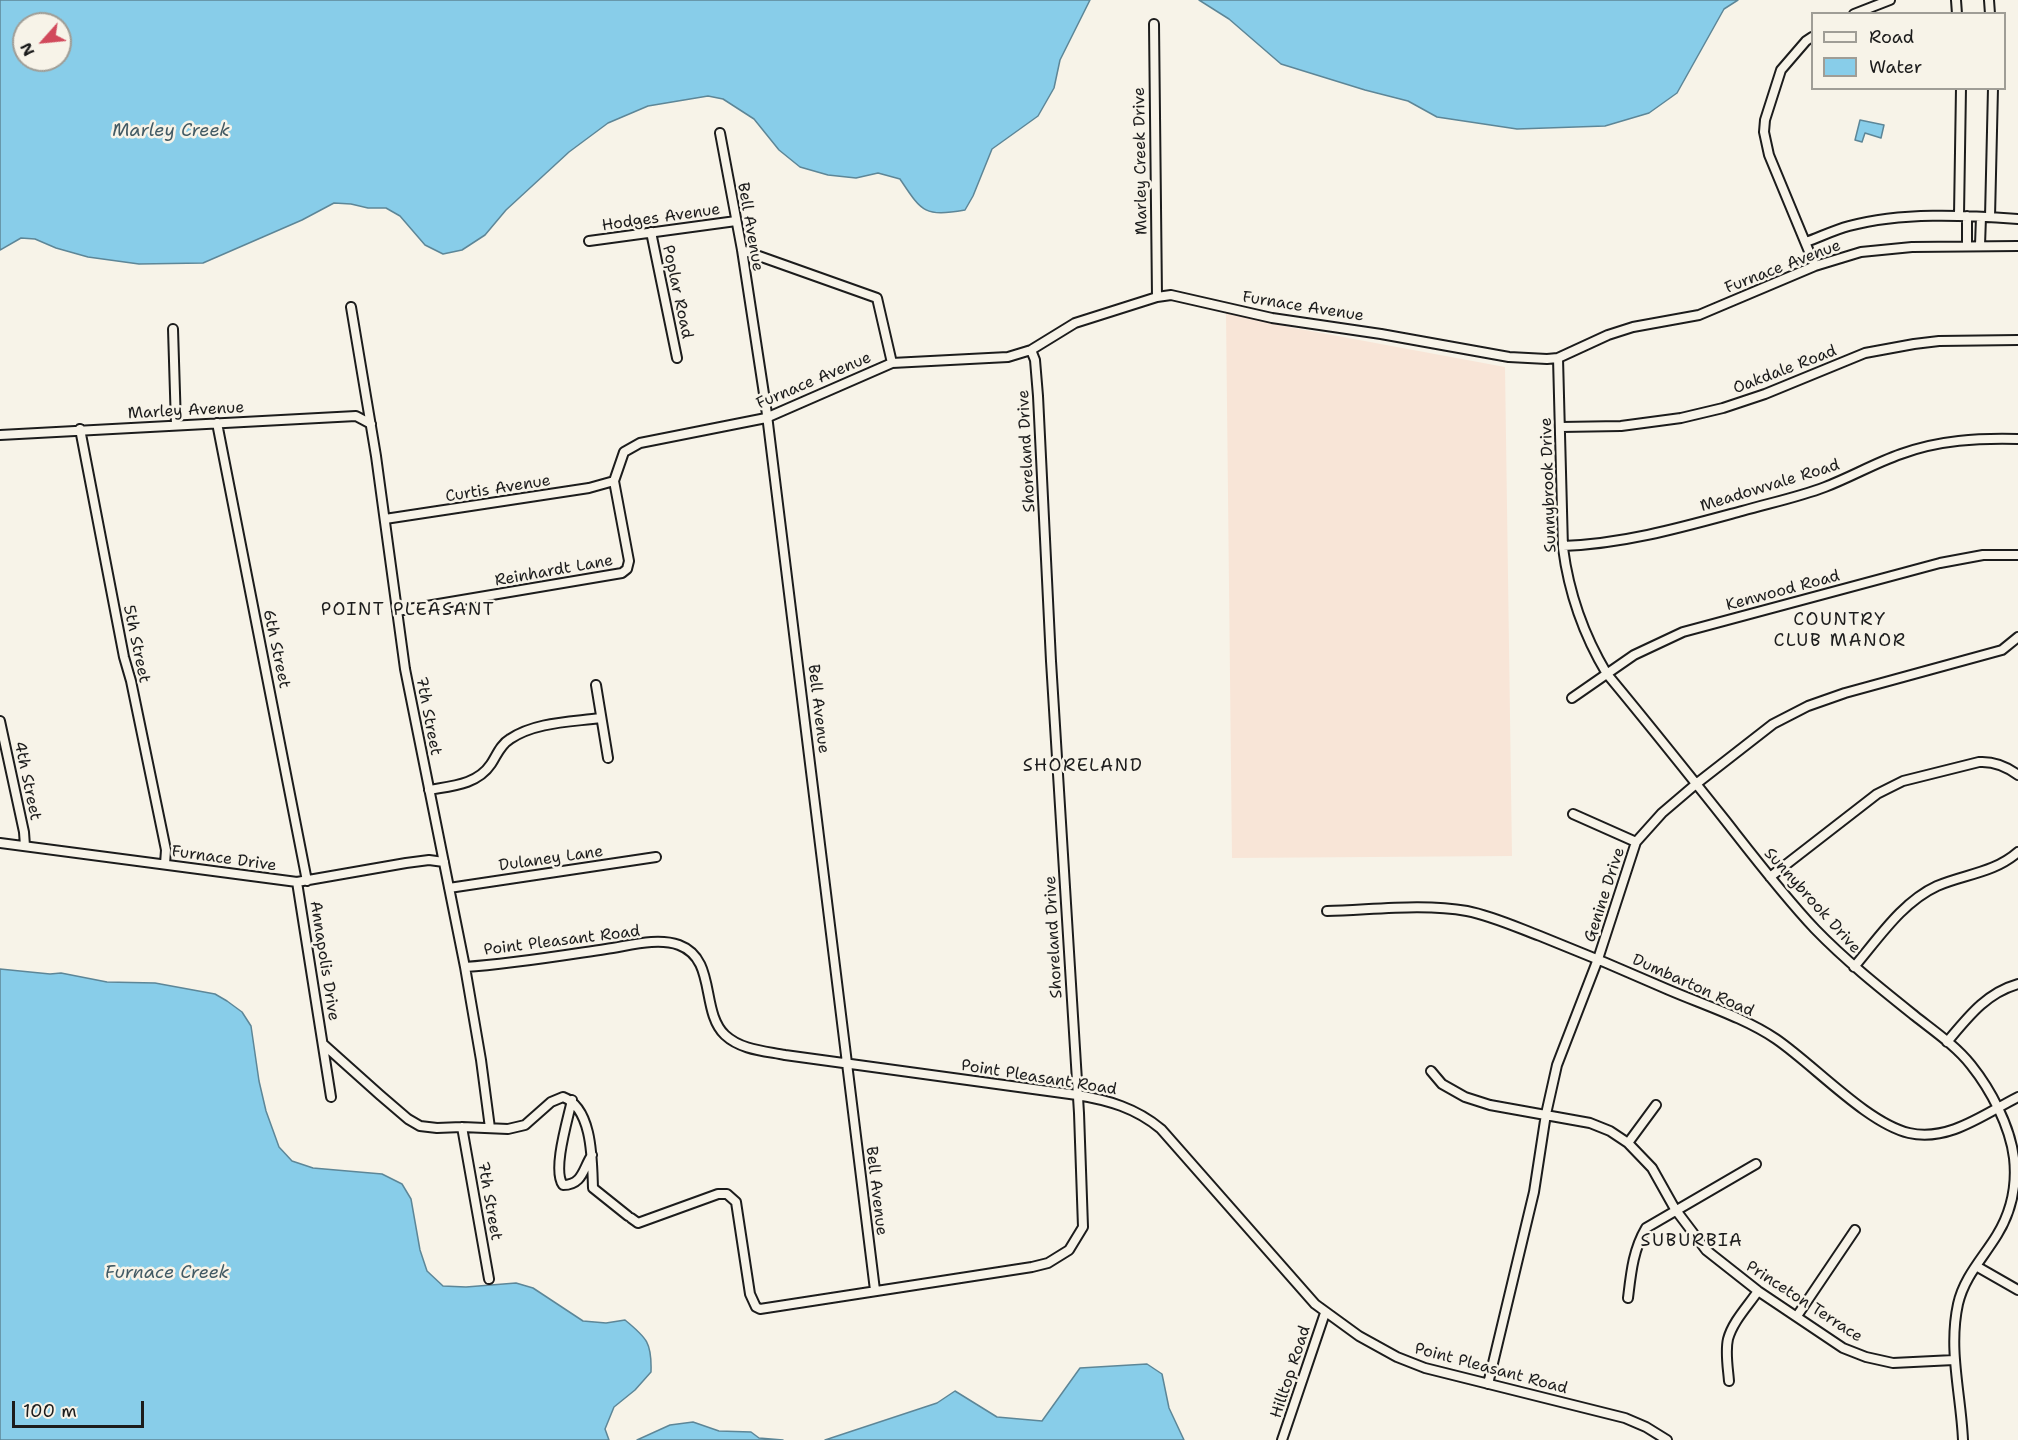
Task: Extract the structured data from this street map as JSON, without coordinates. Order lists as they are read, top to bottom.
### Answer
{
  "streets": {
    "street": [
      "Marley Creek Drive",
      "Hodges Avenue",
      "Bell Avenue",
      "Furnace Avenue",
      "Poplar Road",
      "Oakdale Road",
      "Marley Avenue",
      "Shoreland Drive",
      "Sunnybrook Drive",
      "Meadowvale Road",
      "Curtis Avenue",
      "Reinhardt Lane",
      "Kenwood Road",
      "5th Street",
      "6th Street",
      "7th Street",
      "4th Street",
      "Furnace Drive",
      "Dulaney Lane",
      "Genine Drive",
      "Point Pleasant Road",
      "Annapolis Drive",
      "Dumbarton Road",
      "Princeton Terrace",
      "Hilltop Road"
    ]
  },
  "crossings": [
    ["Marley Creek Drive", "Furnace Avenue"],
    ["Hodges Avenue", "Bell Avenue"],
    ["Hodges Avenue", "Poplar Road"],
    ["Bell Avenue", "Furnace Avenue"],
    ["Bell Avenue", "Shoreland Drive"],
    ["Bell Avenue", "Point Pleasant Road"],
    ["Furnace Avenue", "Shoreland Drive"],
    ["Furnace Avenue", "Sunnybrook Drive"],
    ["Furnace Avenue", "Curtis Avenue"],
    ["Furnace Avenue", "Reinhardt Lane"],
    ["Oakdale Road", "Sunnybrook Drive"],
    ["Marley Avenue", "5th Street"],
    ["Marley Avenue", "6th Street"],
    ["Marley Avenue", "7th Street"],
    ["Shoreland Drive", "Point Pleasant Road"],
    ["Sunnybrook Drive", "Meadowvale Road"],
    ["Sunnybrook Drive", "Kenwood Road"],
    ["Sunnybrook Drive", "Genine Drive"],
    ["Sunnybrook Drive", "Dumbarton Road"],
    ["Sunnybrook Drive", "Princeton Terrace"],
    ["Curtis Avenue", "Reinhardt Lane"],
    ["Curtis Avenue", "7th Street"],
    ["Reinhardt Lane", "7th Street"],
    ["5th Street", "Furnace Drive"],
    ["6th Street", "Furnace Drive"],
    ["7th Street", "Furnace Drive"],
    ["7th Street", "Dulaney Lane"],
    ["7th Street", "Point Pleasant Road"],
    ["7th Street", "Annapolis Drive"],
    ["4th Street", "Furnace Drive"],
    ["Furnace Drive", "Annapolis Drive"],
    ["Genine Drive", "Point Pleasant Road"],
    ["Genine Drive", "Dumbarton Road"],
    ["Genine Drive", "Princeton Terrace"],
    ["Point Pleasant Road", "Hilltop Road"]
  ],
  "districts": [
    "POINT PLEASANT",
    "COUNTRY CLUB MANOR",
    "SHORELAND",
    "SUBURBIA"
  ],
  "water": ["Marley Creek", "Furnace Creek"],
  "legend": ["Road", "Water"],
  "scale_bar": "100 m",
  "north": "bottom left"
}
